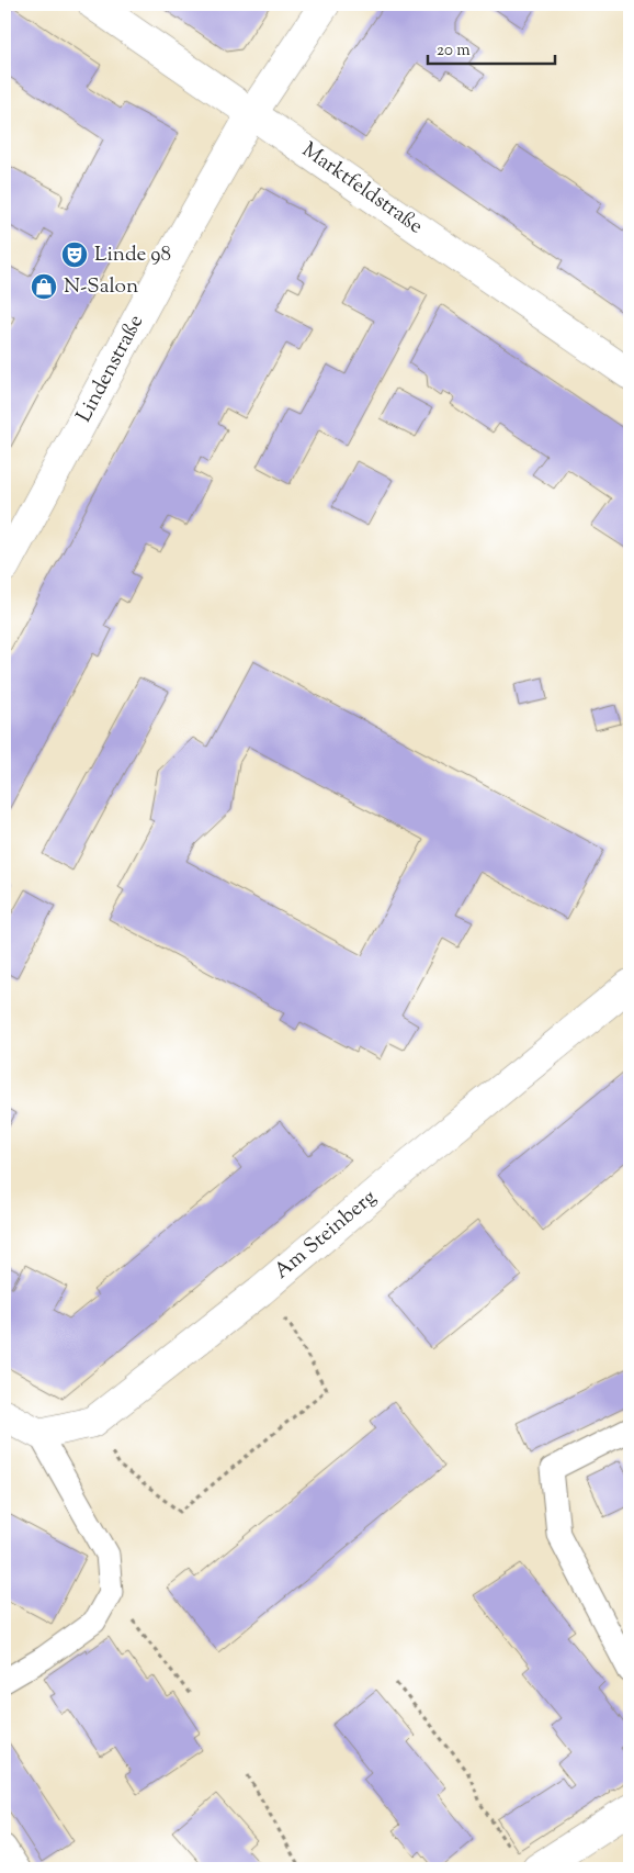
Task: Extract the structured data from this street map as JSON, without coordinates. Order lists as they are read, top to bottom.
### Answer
{
  "streets": {
    "street": ["Marktfeldstraße", "Lindenstraße", "Am Steinberg"]
  },
  "crossings": [
    ["Marktfeldstraße", "Lindenstraße"]
  ],
  "places": {
    "theatre": ["Linde 98"],
    "shop": ["N-Salon"]
  },
  "scale_bar": "20 m"
}
